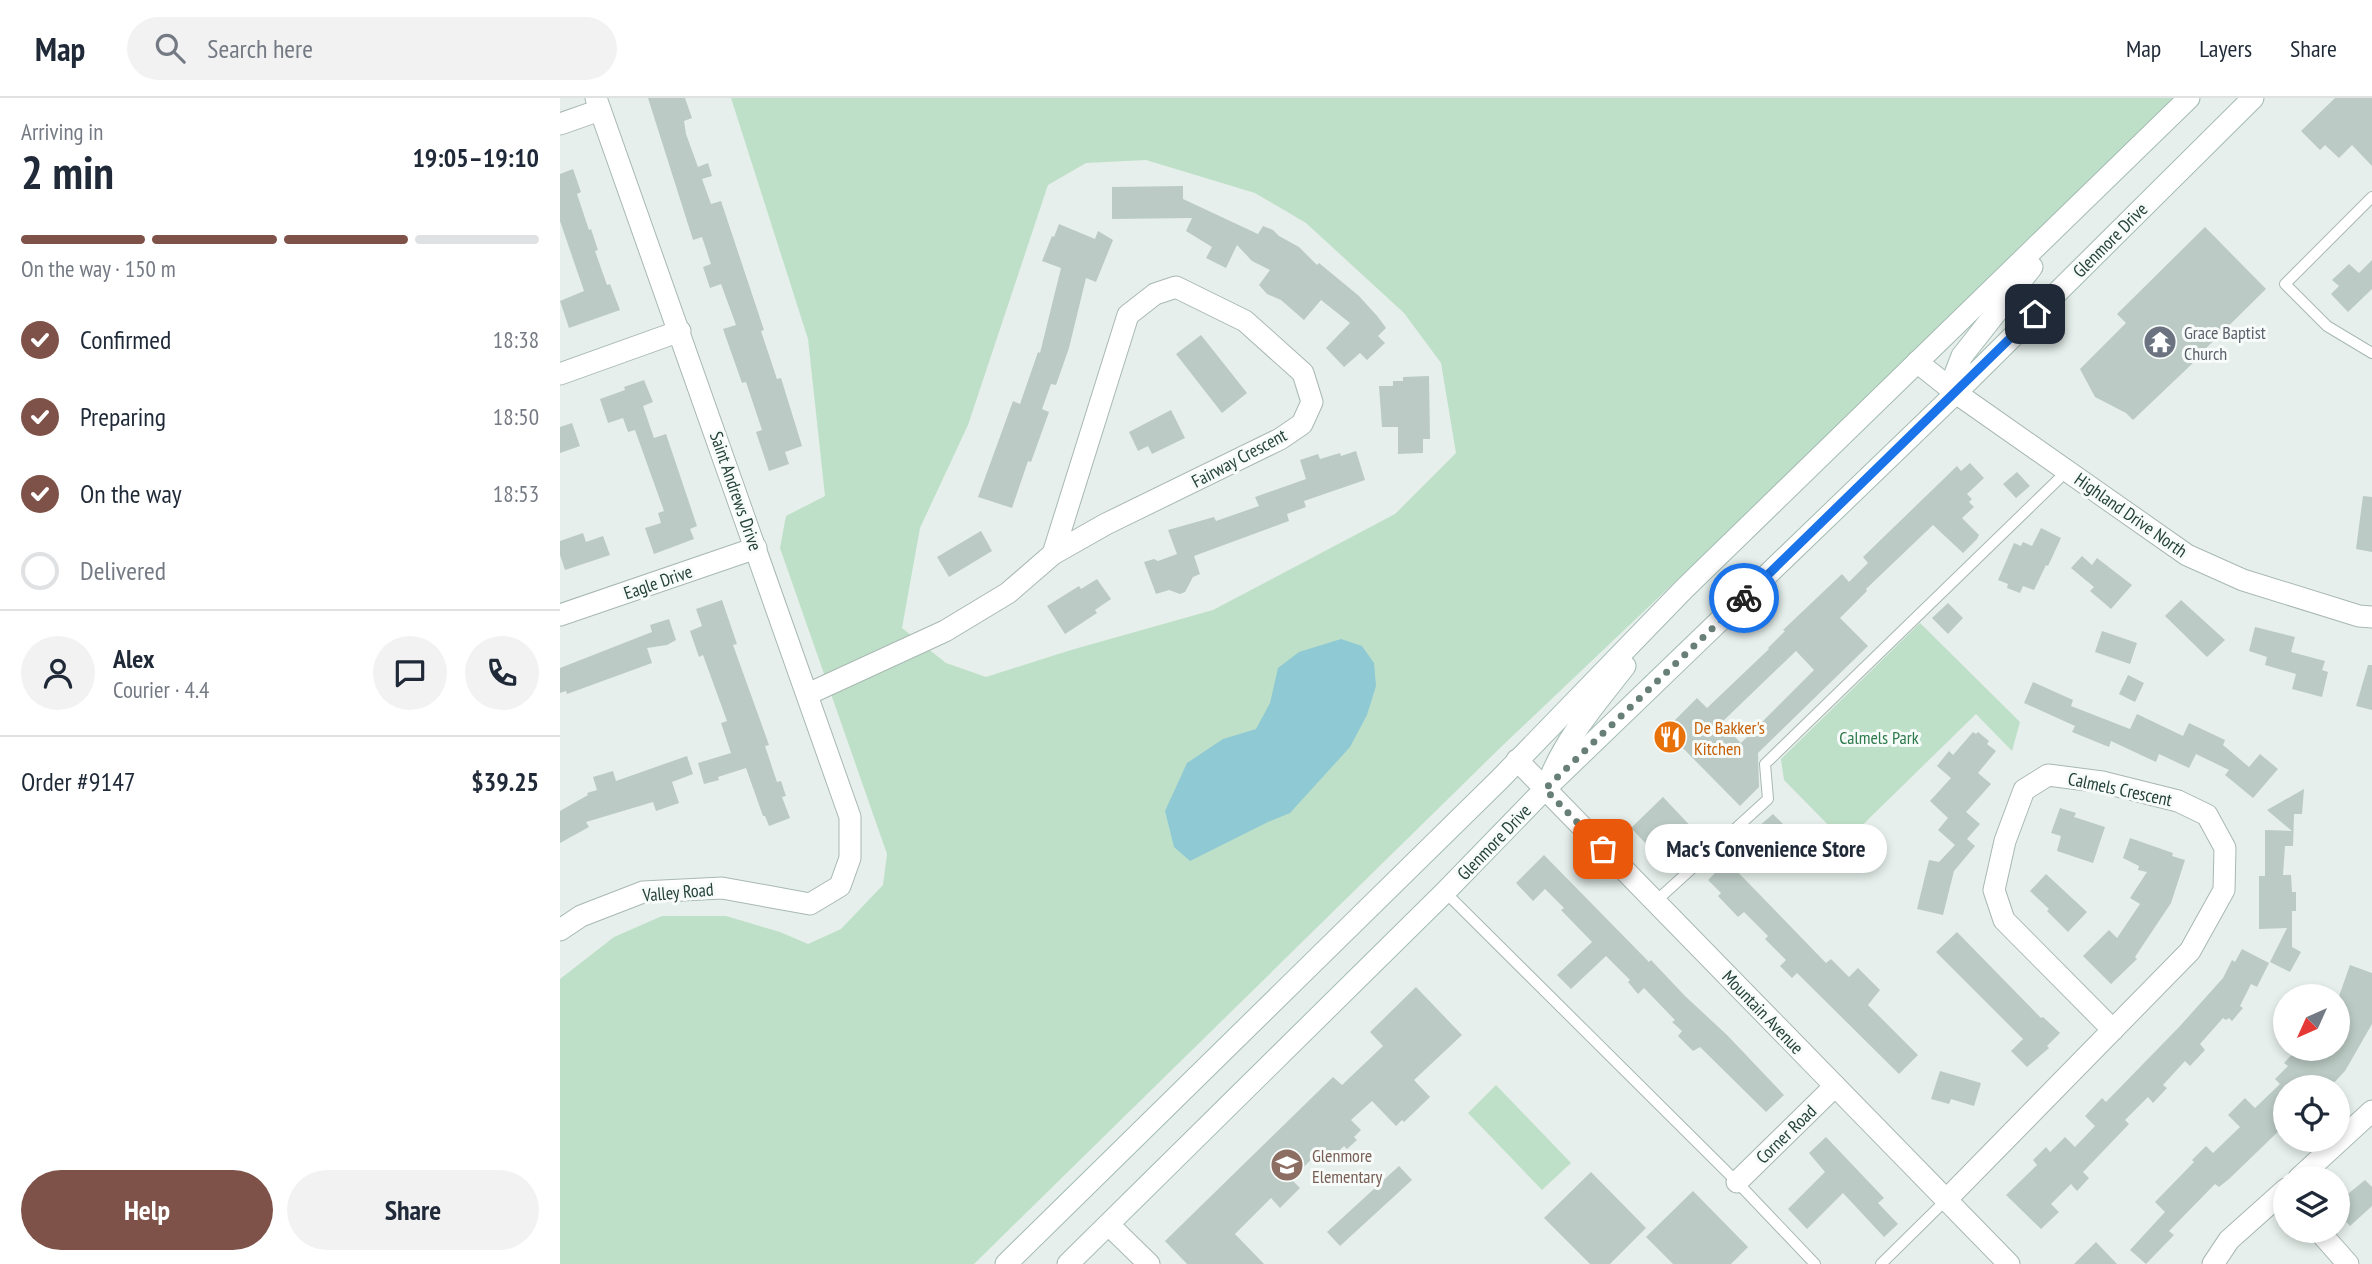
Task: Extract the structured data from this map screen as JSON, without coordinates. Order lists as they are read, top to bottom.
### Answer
{
  "streets": {
    "street": [
      "Glenmore Drive",
      "Fairway Crescent",
      "Saint Andrews Drive",
      "Highland Drive North",
      "Eagle Drive",
      "Calmels Crescent",
      "Valley Road",
      "Mountain Avenue",
      "Corner Road"
    ]
  },
  "crossings": [
    ["Glenmore Drive", "Highland Drive North"],
    ["Glenmore Drive", "Mountain Avenue"],
    ["Fairway Crescent", "Saint Andrews Drive"],
    ["Saint Andrews Drive", "Eagle Drive"],
    ["Saint Andrews Drive", "Valley Road"],
    ["Calmels Crescent", "Mountain Avenue"],
    ["Mountain Avenue", "Corner Road"]
  ],
  "parks": ["Calmels Park"],
  "places": {
    "temple": ["Grace Baptist Church"],
    "restaurant": ["De Bakker's Kitchen"],
    "other": ["Mac's Convenience Store"],
    "school or university": ["Glenmore Elementary"]
  },
  "north": "bottom left",
  "page": {
    "header": "Map",
    "search": "Search here",
    "nav": ["Map", "Layers", "Share"],
    "heading": ["2 min", "Arriving in", "19:05–19:10"],
    "panel": [
      "Alex",
      "Courier · 4.4",
      "Order #9147",
      "$39.25"
    ],
    "bar": "On the way · 150 m",
    "list": [
      ["Confirmed", "18:38"],
      ["Preparing", "18:50"],
      ["On the way", "18:53"],
      "Delivered"
    ],
    "bubble": "Mac's Convenience Store",
    "buttons": ["Help", "Share"]
  }
}
